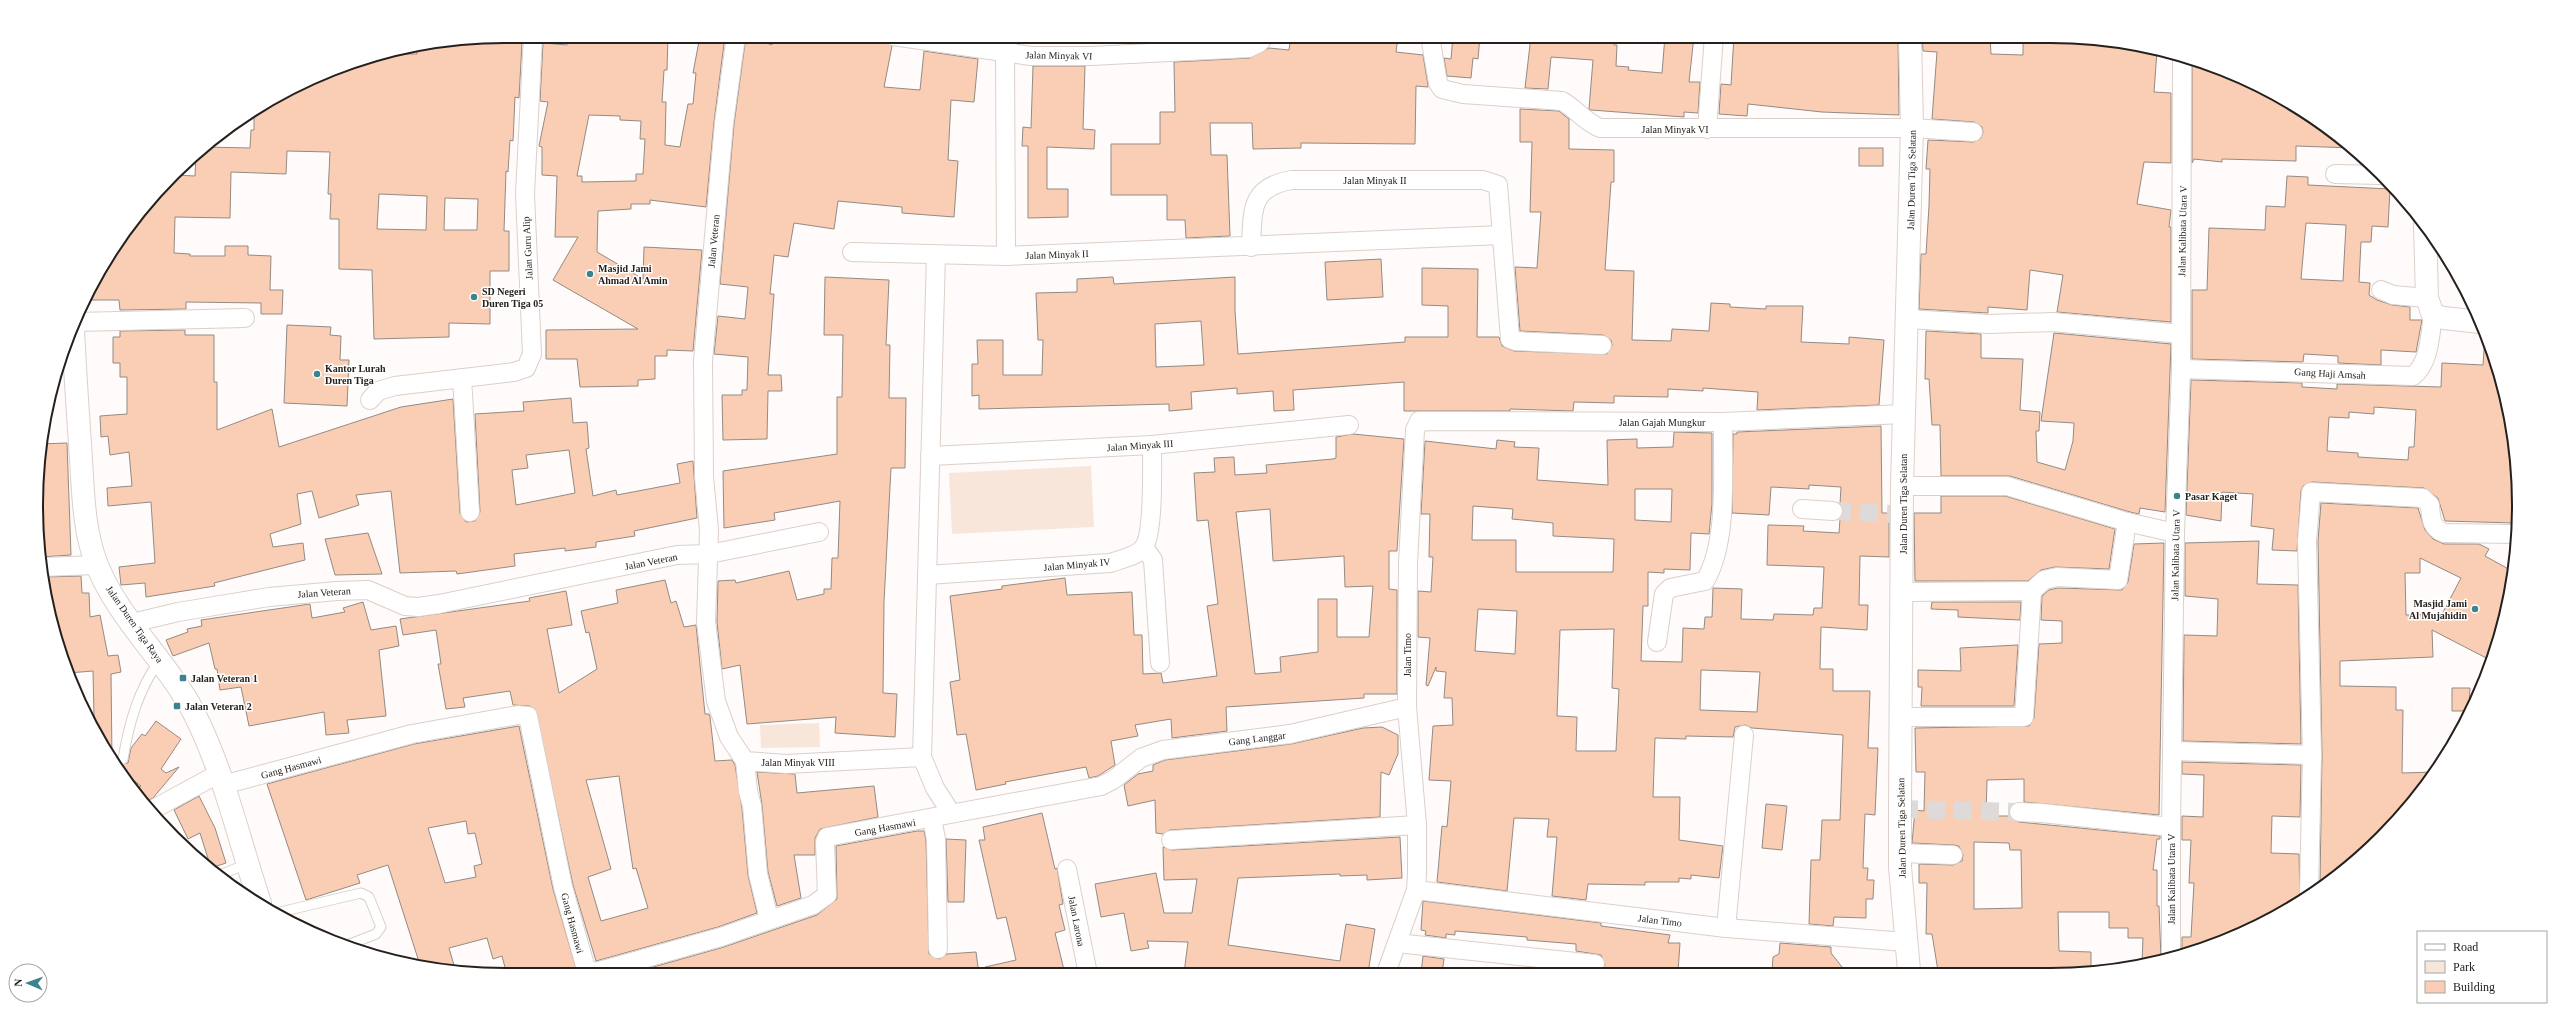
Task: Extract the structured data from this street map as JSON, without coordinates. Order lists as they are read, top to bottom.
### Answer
{
  "streets": {
    "street": [
      "Jalan Minyak VI",
      "Jalan Minyak II",
      "Jalan Duren Tiga Selatan",
      "Jalan Kalibata Utara V",
      "Jalan Veteran",
      "Jalan Guru Alip",
      "Gang Haji Amsah",
      "Jalan Gajah Mungkur",
      "Jalan Minyak III",
      "Jalan Minyak IV",
      "Jalan Duren Tiga Raya",
      "Jalan Timo",
      "Gang Langgar",
      "Jalan Minyak VIII",
      "Gang Hasmawi",
      "Jalan Larona"
    ]
  },
  "crossings": [
    ["Jalan Minyak VI", "Jalan Duren Tiga Selatan"],
    ["Jalan Duren Tiga Selatan", "Jalan Gajah Mungkur"],
    ["Jalan Duren Tiga Selatan", "Jalan Timo"],
    ["Jalan Kalibata Utara V", "Gang Haji Amsah"],
    ["Jalan Veteran", "Jalan Duren Tiga Raya"],
    ["Jalan Gajah Mungkur", "Jalan Timo"],
    ["Jalan Duren Tiga Raya", "Gang Hasmawi"],
    ["Jalan Timo", "Gang Langgar"],
    ["Gang Langgar", "Gang Hasmawi"]
  ],
  "places": {
    "other": [
      "Masjid Jami Ahmad Al Amin",
      "SD Negeri Duren Tiga 05",
      "Kantor Lurah Duren Tiga",
      "Pasar Kaget",
      "Masjid Jami Al Mujahidin"
    ],
    "transit": ["Jalan Veteran 1", "Jalan Veteran 2"]
  },
  "legend": ["Road", "Park", "Building"],
  "north": "left"
}
